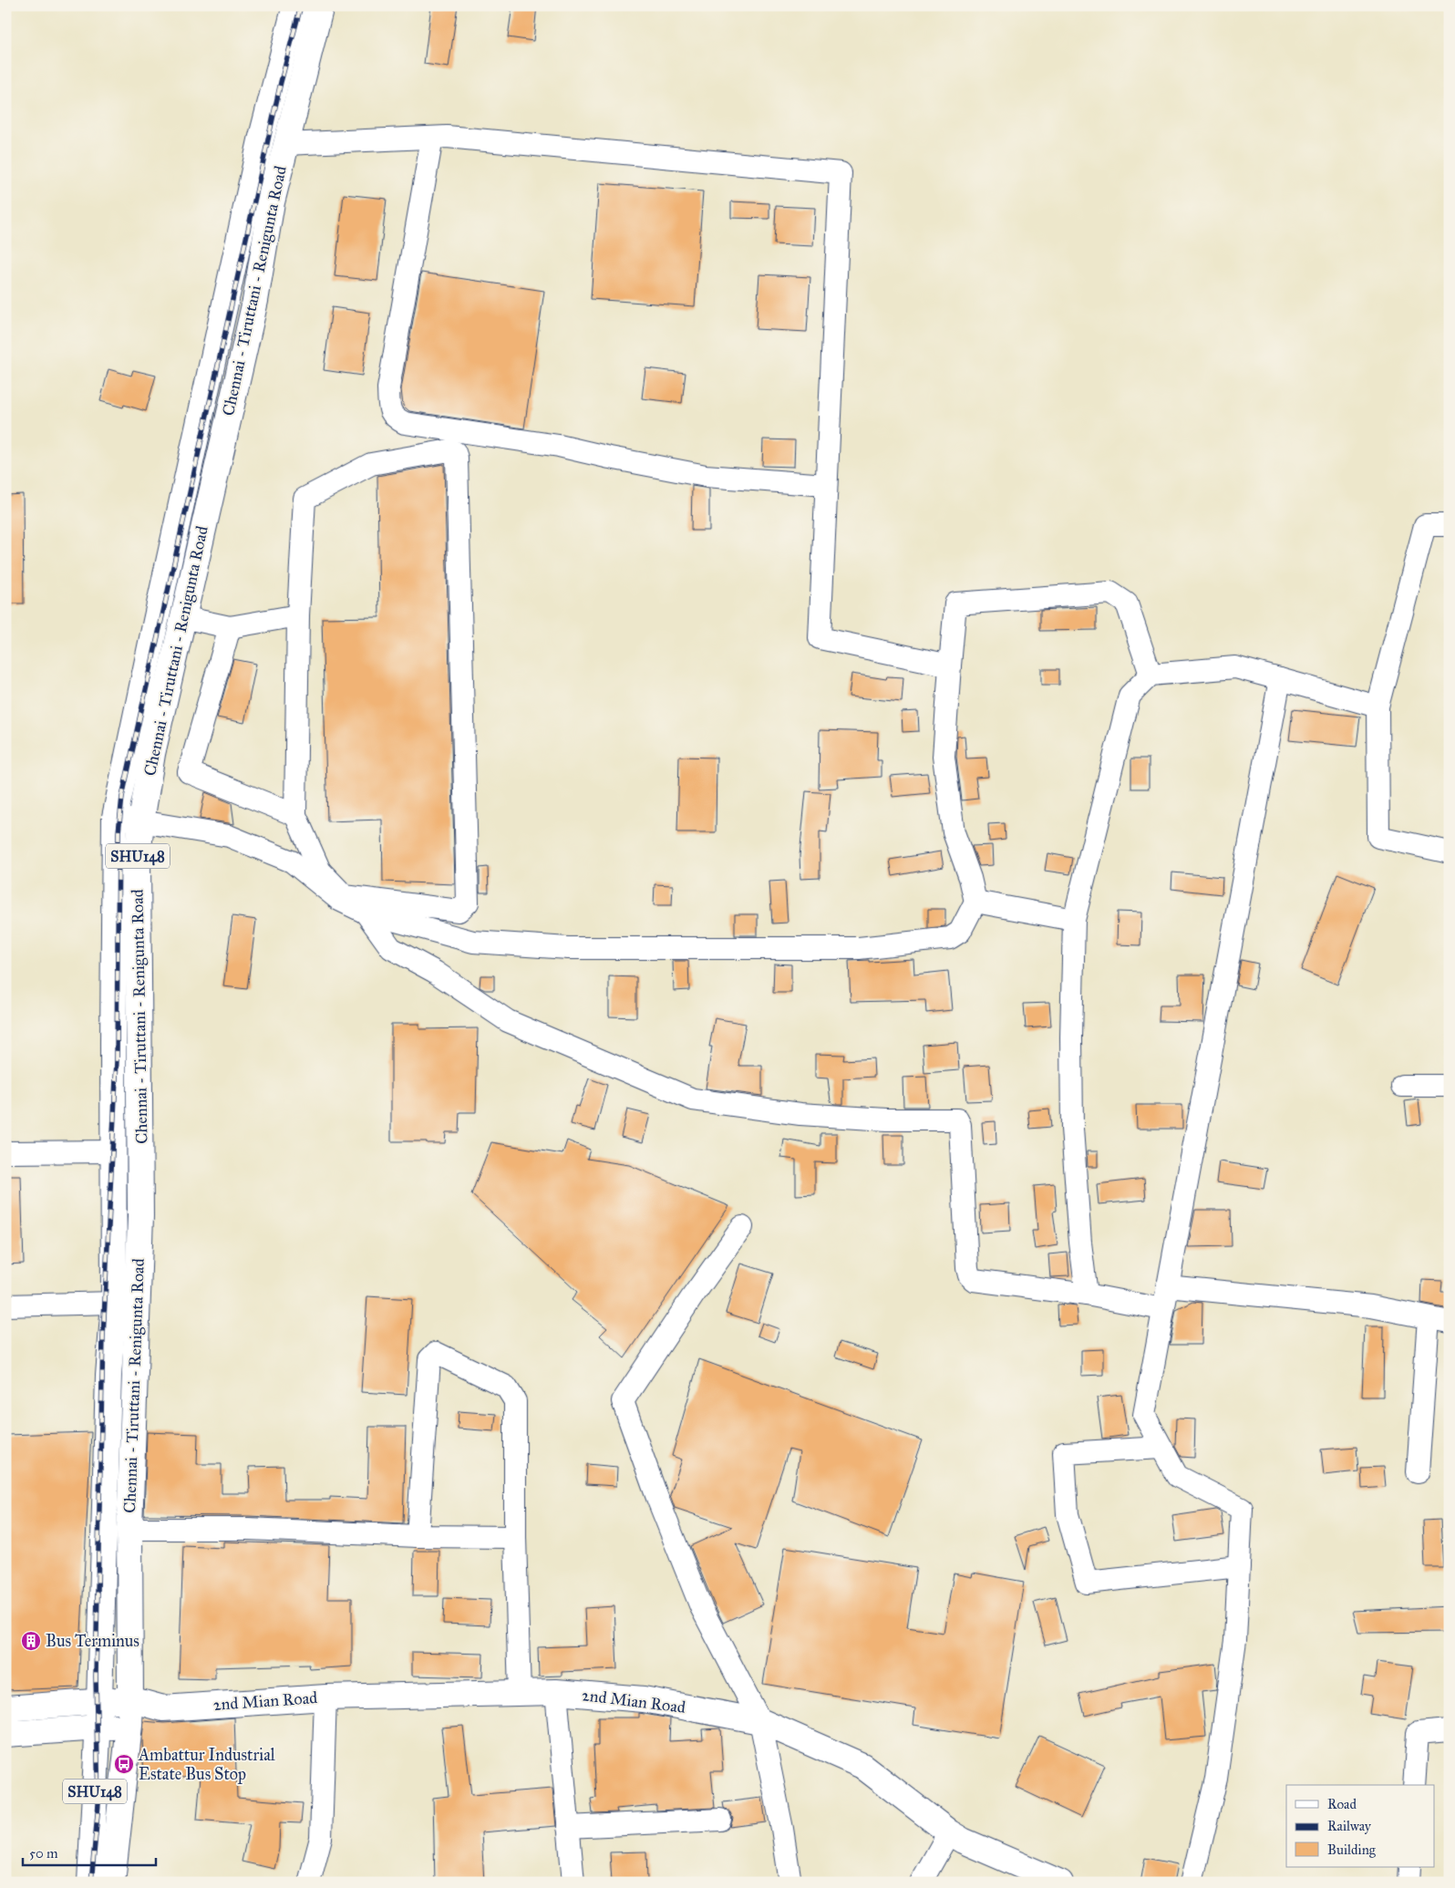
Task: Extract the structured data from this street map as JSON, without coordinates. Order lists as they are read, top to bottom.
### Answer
{
  "streets": {
    "main road": ["Chennai - Tiruttani - Renigunta Road", "SHU148", "2nd Mian Road"]
  },
  "places": {
    "building": ["Bus Terminus"],
    "bus stop": ["Ambattur Industrial Estate Bus Stop"]
  },
  "legend": ["Road", "Railway", "Building"],
  "scale_bar": "50 m"
}
